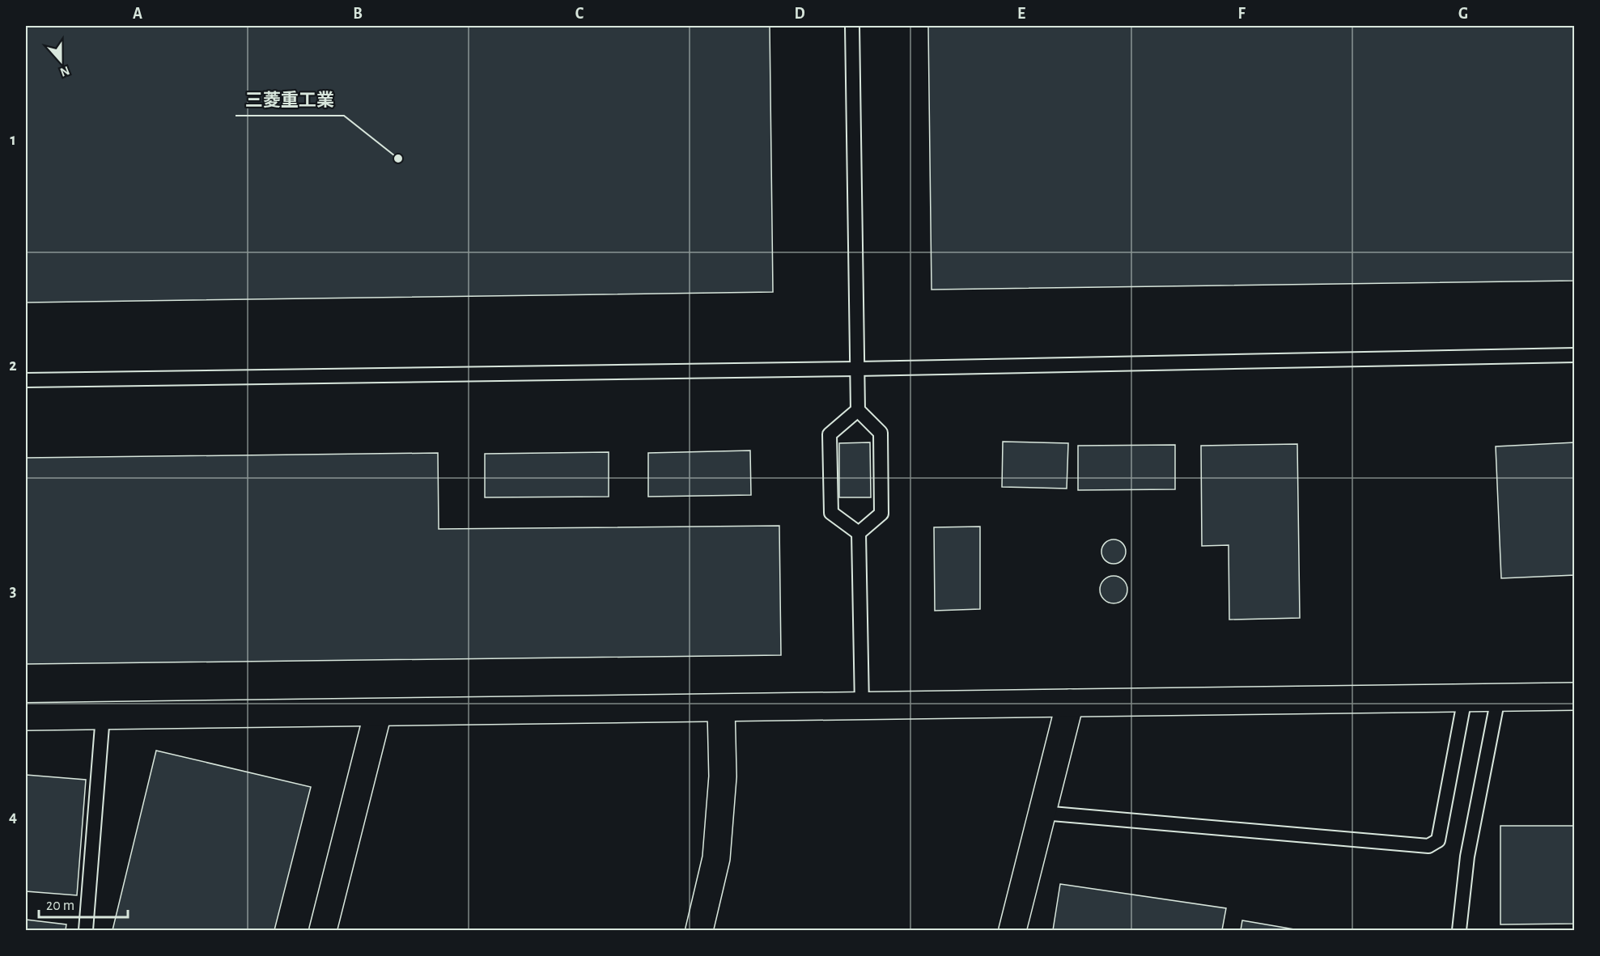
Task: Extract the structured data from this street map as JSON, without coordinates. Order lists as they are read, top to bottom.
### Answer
{
  "places": ["三菱重工業"],
  "scale_bar": "20 m",
  "north": "bottom",
  "grid": {
    "columns": [
      "A",
      "B",
      "C",
      "D",
      "E",
      "F",
      "G"
    ],
    "rows": [
      "1",
      "2",
      "3",
      "4"
    ]
  }
}
